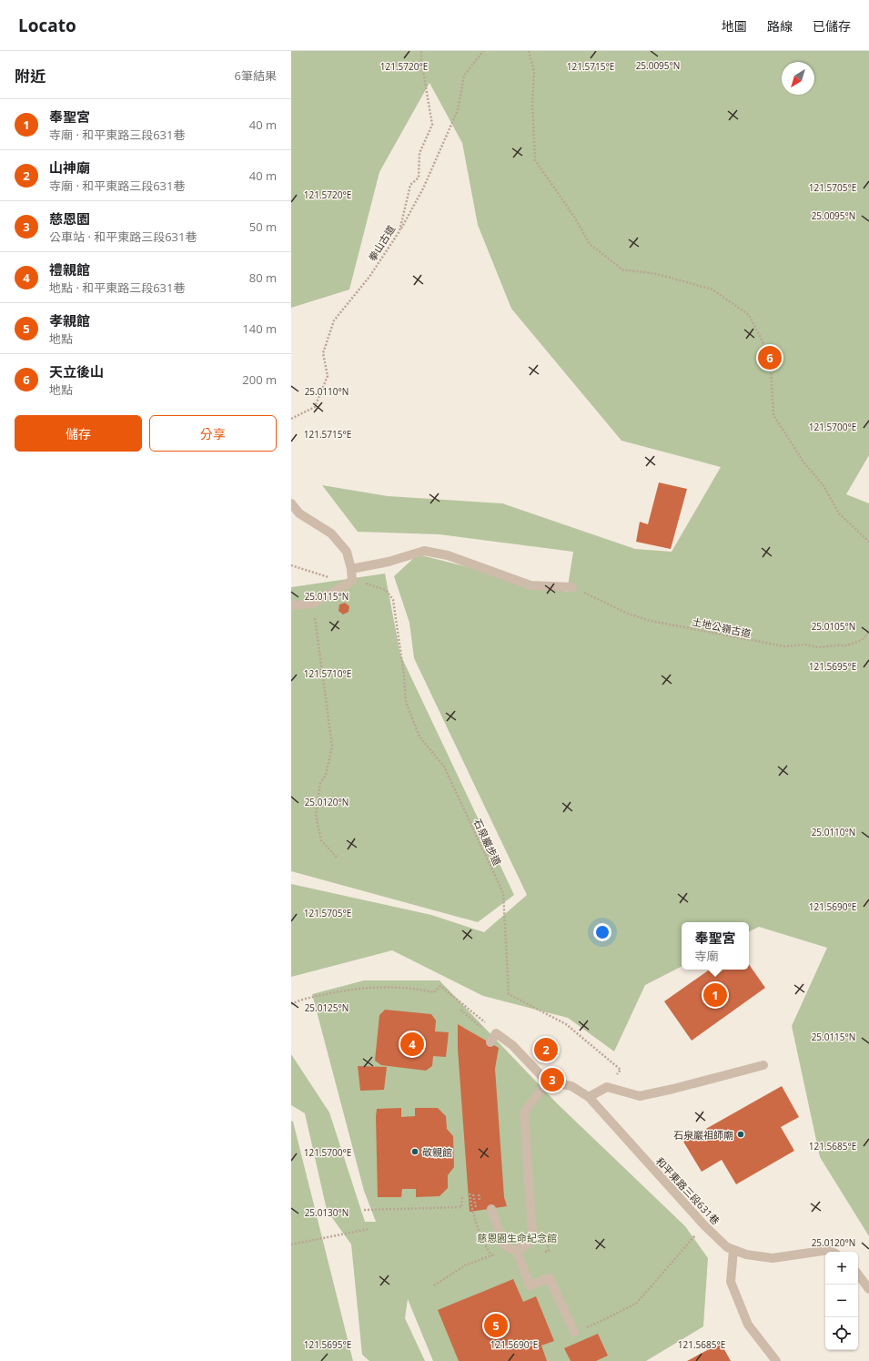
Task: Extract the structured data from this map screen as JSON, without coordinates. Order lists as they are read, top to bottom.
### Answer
{
  "streets": {
    "street": ["和平東路三段631巷"],
    "path": ["拳山古道", "土地公嶺古道", "石泉巖步道"]
  },
  "parks": ["慈恩園生命紀念館"],
  "places": ["石泉巖祖師廟", "敬親館"],
  "north": "bottom left",
  "page": {
    "header": "Locato",
    "nav": ["地圖", "路線", "已儲存"],
    "heading": ["附近", "6筆結果"],
    "list": [
      {
        "mark": "1",
        "name": "奉聖宮",
        "note": "寺廟 · 和平東路三段631巷",
        "value": "40 m"
      },
      {
        "mark": "2",
        "name": "山神廟",
        "note": "寺廟 · 和平東路三段631巷",
        "value": "40 m"
      },
      {
        "mark": "3",
        "name": "慈恩園",
        "note": "公車站 · 和平東路三段631巷",
        "value": "50 m"
      },
      {
        "mark": "4",
        "name": "禮親館",
        "note": "地點 · 和平東路三段631巷",
        "value": "80 m"
      },
      {
        "mark": "5",
        "name": "孝親館",
        "note": "地點",
        "value": "140 m"
      },
      {
        "mark": "6",
        "name": "天立後山",
        "note": "地點",
        "value": "200 m"
      }
    ],
    "pins": [
      "6",
      "1",
      "4",
      "2",
      "3",
      "5"
    ],
    "buttons": ["儲存", "分享"],
    "popup": ["奉聖宮", "寺廟"],
    "map_buttons": ["+", "−"]
  },
  "coordinates": [
    "25.0095°N",
    "121.5720°E",
    "121.5715°E",
    "121.5705°E",
    "25.0110°N",
    "121.5700°E",
    "25.0115°N",
    "25.0105°N",
    "121.5695°E",
    "121.5710°E",
    "25.0120°N",
    "121.5690°E",
    "25.0125°N",
    "121.5685°E",
    "25.0130°N"
  ]
}
